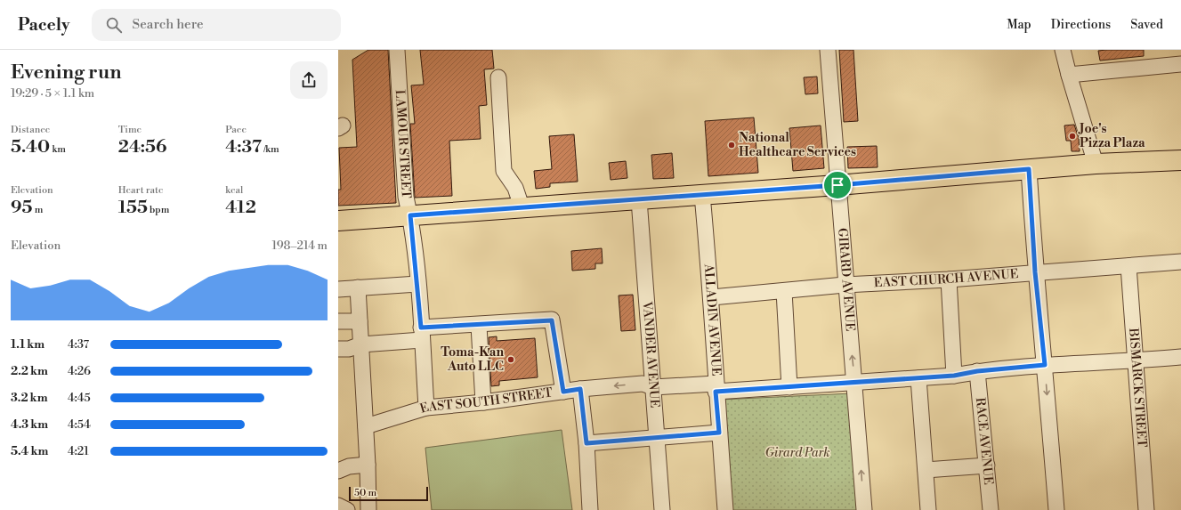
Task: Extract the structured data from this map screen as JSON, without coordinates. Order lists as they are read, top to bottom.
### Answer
{
  "streets": {
    "street": [
      "LAMOUR STREET",
      "EAST CHURCH AVENUE",
      "GIRARD AVENUE",
      "ALLADIN AVENUE",
      "VANDER AVENUE",
      "BISMARCK STREET",
      "EAST SOUTH STREET",
      "RACE AVENUE"
    ]
  },
  "crossings": [
    ["LAMOUR STREET", "EAST SOUTH STREET"],
    ["EAST CHURCH AVENUE", "GIRARD AVENUE"],
    ["EAST CHURCH AVENUE", "ALLADIN AVENUE"],
    ["EAST CHURCH AVENUE", "BISMARCK STREET"],
    ["GIRARD AVENUE", "EAST SOUTH STREET"],
    ["ALLADIN AVENUE", "EAST SOUTH STREET"],
    ["VANDER AVENUE", "EAST SOUTH STREET"],
    ["BISMARCK STREET", "EAST SOUTH STREET"],
    ["EAST SOUTH STREET", "RACE AVENUE"]
  ],
  "parks": ["Girard Park"],
  "places": ["Joe's Pizza Plaza", "National Healthcare Services", "Toma-Kan Auto LLC"],
  "scale_bar": "50 m",
  "page": {
    "header": "Pacely",
    "search": "Search here",
    "nav": ["Map", "Directions", "Saved"],
    "heading": ["Evening run", "19:29 · 5 × 1.1 km"],
    "stats": [
      ["Distance", "5.40 km"],
      ["Time", "24:56"],
      ["Pace", "4:37 /km"],
      ["Elevation", "95 m"],
      ["Heart rate", "155 bpm"],
      ["kcal", "412"]
    ],
    "chart": ["Elevation", "198–214 m"],
    "list": [
      {
        "name": "1.1 km",
        "note": "4:37"
      },
      {
        "name": "2.2 km",
        "note": "4:26"
      },
      {
        "name": "3.2 km",
        "note": "4:45"
      },
      {
        "name": "4.3 km",
        "note": "4:54"
      },
      {
        "name": "5.4 km",
        "note": "4:21"
      }
    ],
    "scale": "50 m"
  }
}
